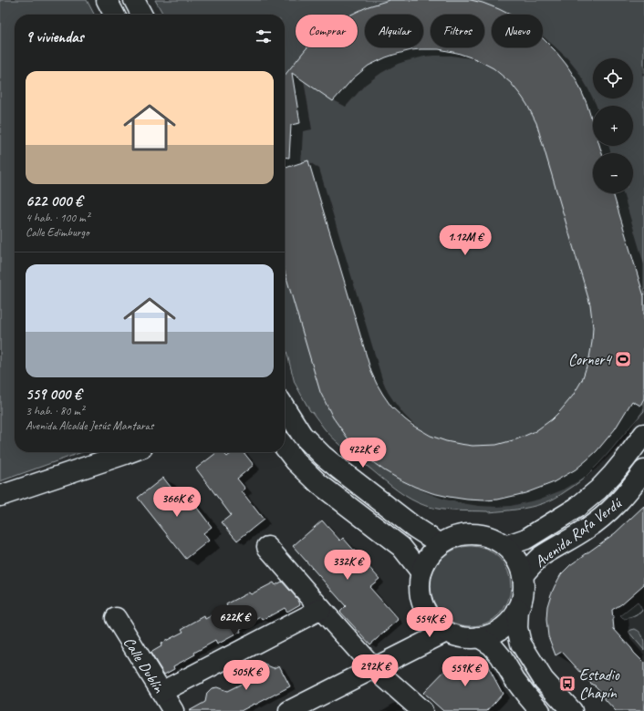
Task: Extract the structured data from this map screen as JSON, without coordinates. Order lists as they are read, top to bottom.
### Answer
{
  "streets": {
    "street": ["Avenida Rafa Verdú", "Calle Dublín"]
  },
  "places": {
    "sports": ["Corner4"],
    "bus stop": ["Estadio Chapín"]
  },
  "page": {
    "chip": [
      "Comprar",
      "Alquilar",
      "Filtros",
      "Nuevo"
    ],
    "heading": "9 viviendas",
    "map_buttons": ["+", "−"],
    "list": [
      {
        "name": "622 000 €",
        "note": "4 hab. · 100 m² · Calle Edimburgo"
      },
      {
        "name": "559 000 €",
        "note": "3 hab. · 80 m² · Avenida Alcalde Jesús Mantaras"
      }
    ],
    "price": [
      "1.12M €",
      "422K €",
      "366K €",
      "332K €",
      "622K €",
      "554K €",
      "292K €",
      "559K €",
      "505K €"
    ]
  }
}
